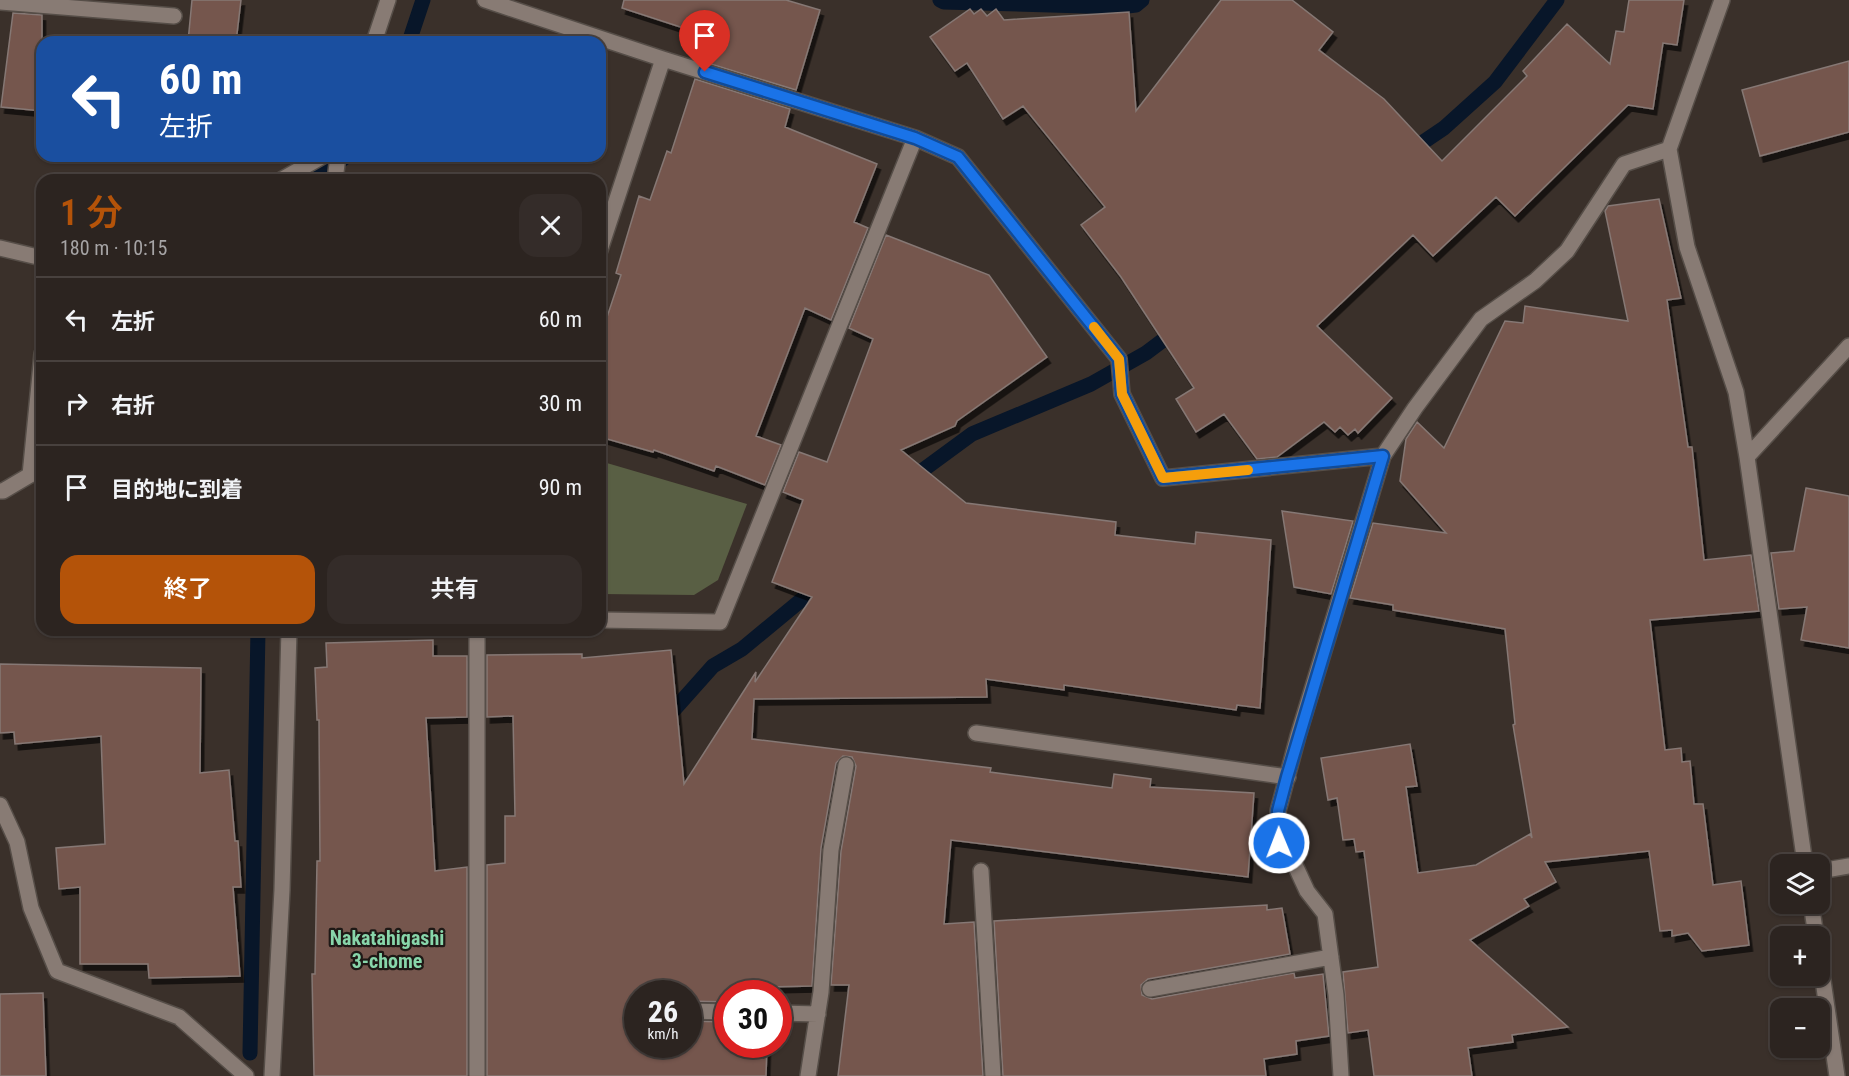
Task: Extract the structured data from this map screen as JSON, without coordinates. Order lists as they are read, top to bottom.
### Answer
{
  "districts": ["Nakatahigashi 3-chome"],
  "page": {
    "turn": ["60 m", "左折"],
    "heading": ["1 分", "180 m · 10:15"],
    "list": [
      {
        "name": "左折",
        "value": "60 m"
      },
      {
        "name": "右折",
        "value": "30 m"
      },
      {
        "name": "目的地に到着",
        "value": "90 m"
      }
    ],
    "buttons": ["終了", "共有"],
    "map_buttons": ["+", "−"],
    "speed": "26 km/h",
    "limit": "30"
  }
}
